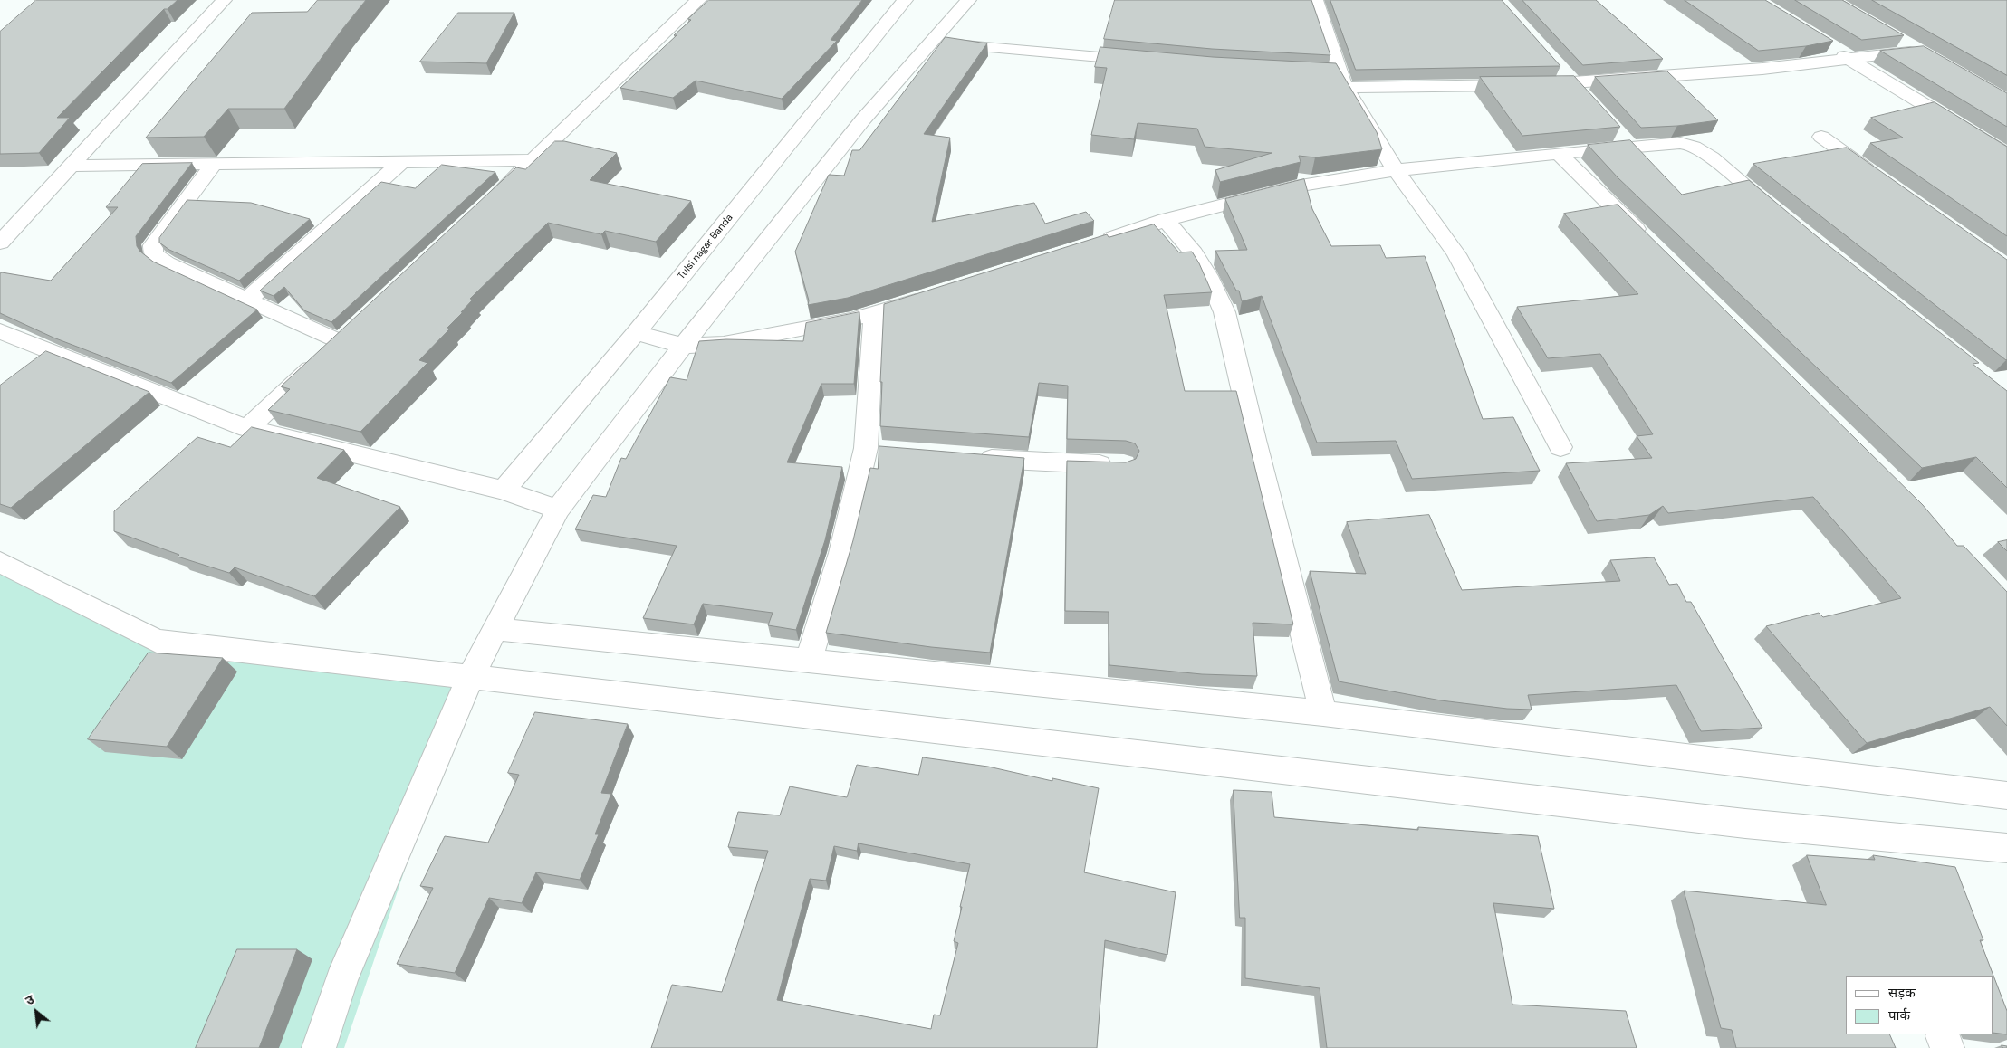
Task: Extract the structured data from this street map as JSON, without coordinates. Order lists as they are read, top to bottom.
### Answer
{
  "streets": {
    "street": ["Tulsi nagar Banda"]
  },
  "legend": ["सड़क", "पार्क"],
  "north": "top left"
}
